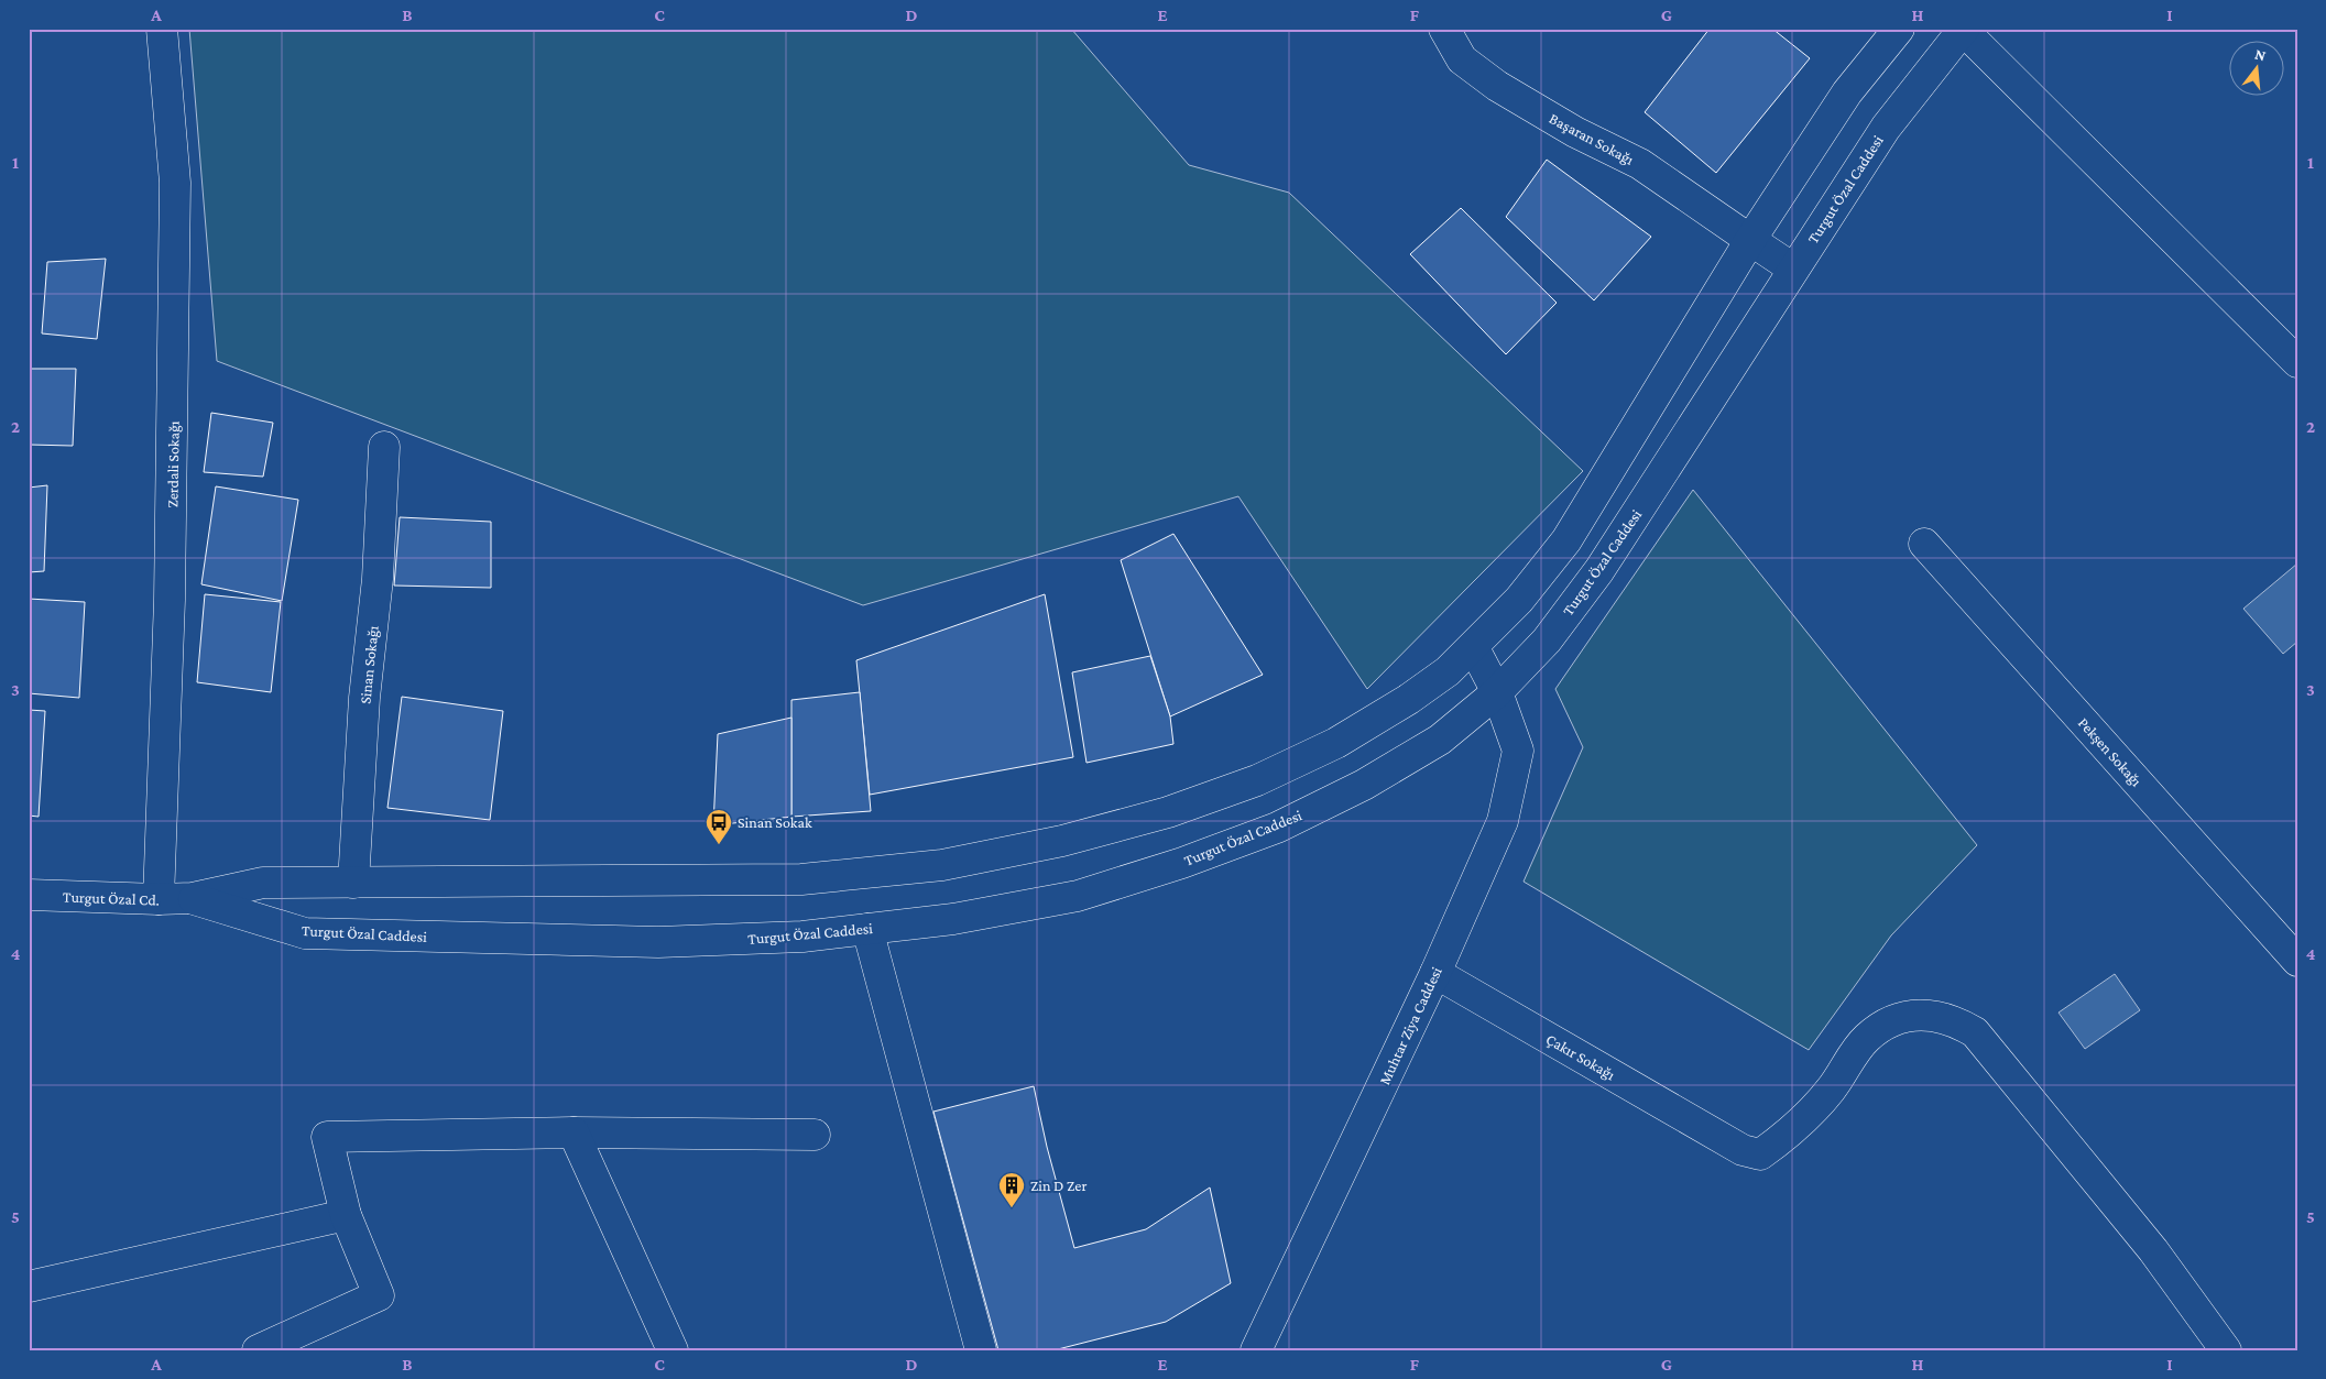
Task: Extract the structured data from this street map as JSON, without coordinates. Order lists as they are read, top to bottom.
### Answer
{
  "streets": {
    "street": [
      "Başaran Sokağı",
      "Turgut Özal Caddesi",
      "Zerdali Sokağı",
      "Sinan Sokağı",
      "Pekşen Sokağı",
      "Turgut Özal Cd.",
      "Muhtar Ziya Caddesi",
      "Çakır Sokağı"
    ]
  },
  "crossings": [
    ["Başaran Sokağı", "Turgut Özal Caddesi"],
    ["Turgut Özal Caddesi", "Turgut Özal Cd."],
    ["Turgut Özal Caddesi", "Muhtar Ziya Caddesi"],
    ["Zerdali Sokağı", "Turgut Özal Cd."],
    ["Muhtar Ziya Caddesi", "Çakır Sokağı"]
  ],
  "places": {
    "bus stop": ["Sinan Sokak"],
    "building": ["Zin D Zer"]
  },
  "north": "top",
  "grid": {
    "columns": [
      "A",
      "B",
      "C",
      "D",
      "E",
      "F",
      "G",
      "H",
      "I"
    ],
    "rows": [
      "1",
      "2",
      "3",
      "4",
      "5"
    ]
  }
}
